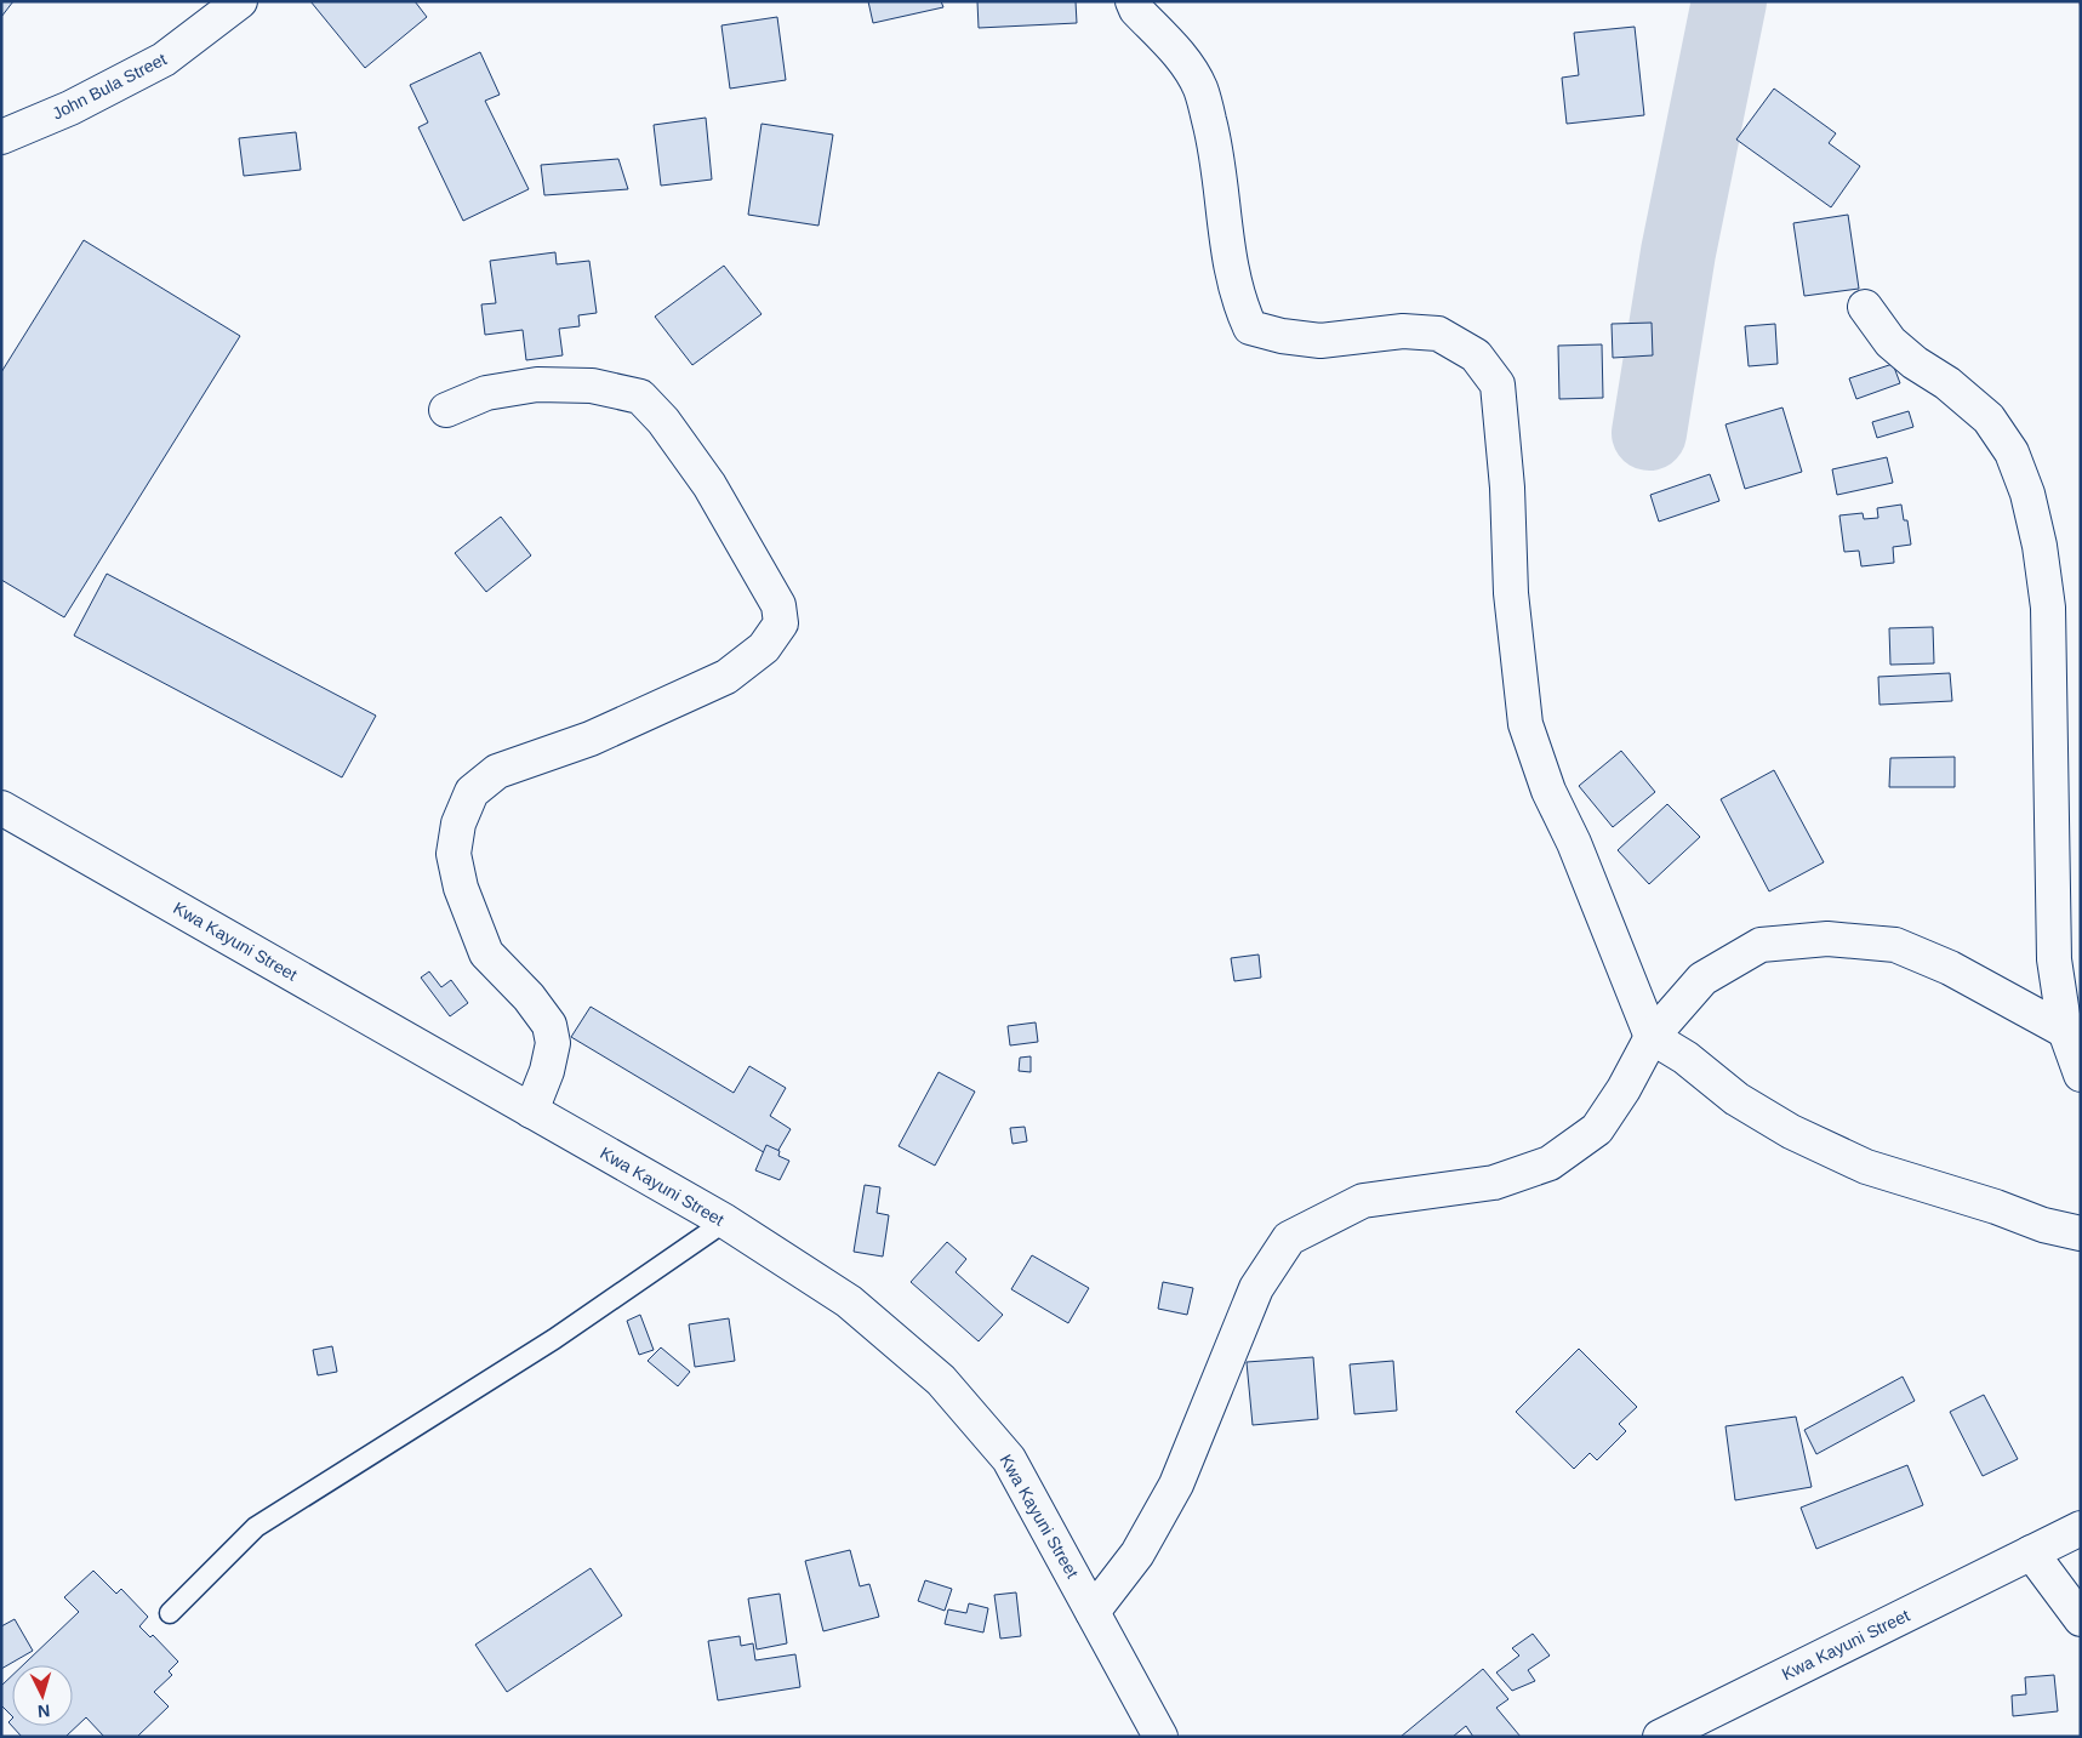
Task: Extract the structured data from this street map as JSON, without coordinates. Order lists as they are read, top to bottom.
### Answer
{
  "streets": {
    "street": ["John Bula Street", "Kwa Kayuni Street"]
  },
  "north": "bottom"
}
